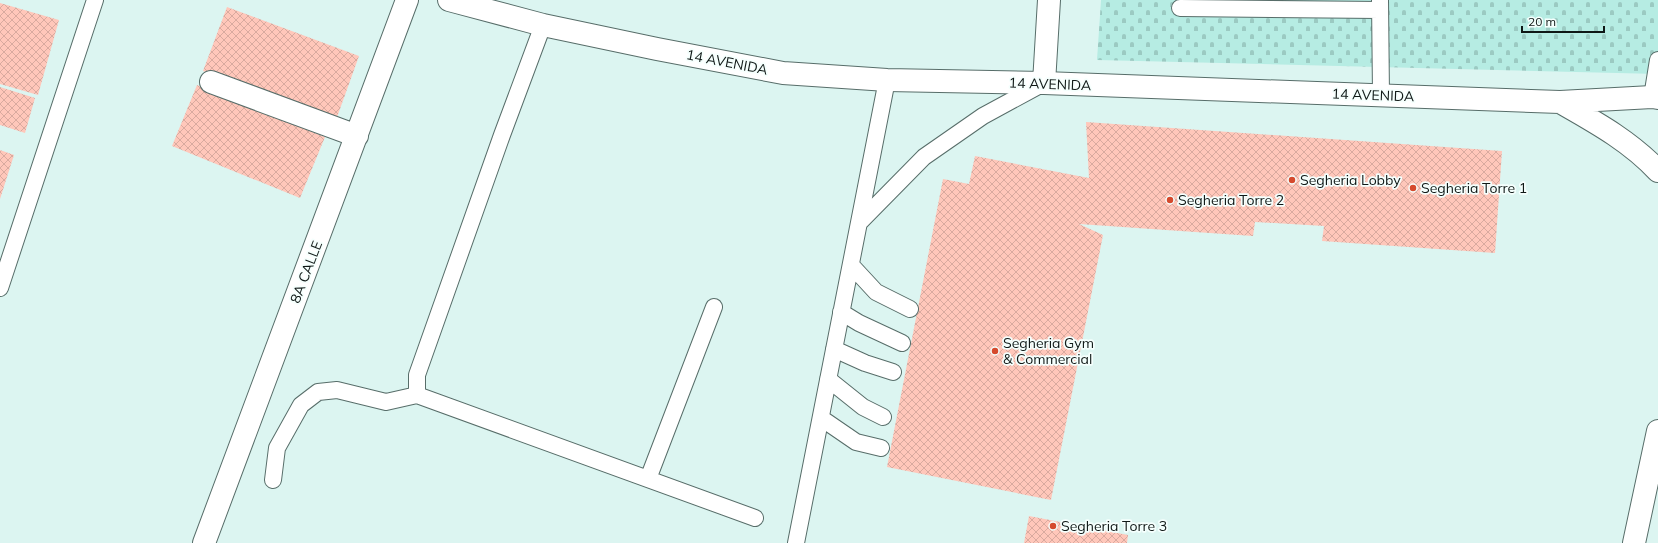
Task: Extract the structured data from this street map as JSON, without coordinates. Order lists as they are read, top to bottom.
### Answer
{
  "streets": {
    "street": ["14 AVENIDA", "8A CALLE"]
  },
  "places": [
    "Segheria Lobby",
    "Segheria Torre 1",
    "Segheria Torre 2",
    "Segheria Gym & Commercial",
    "Segheria Torre 3"
  ],
  "scale_bar": "20 m"
}
